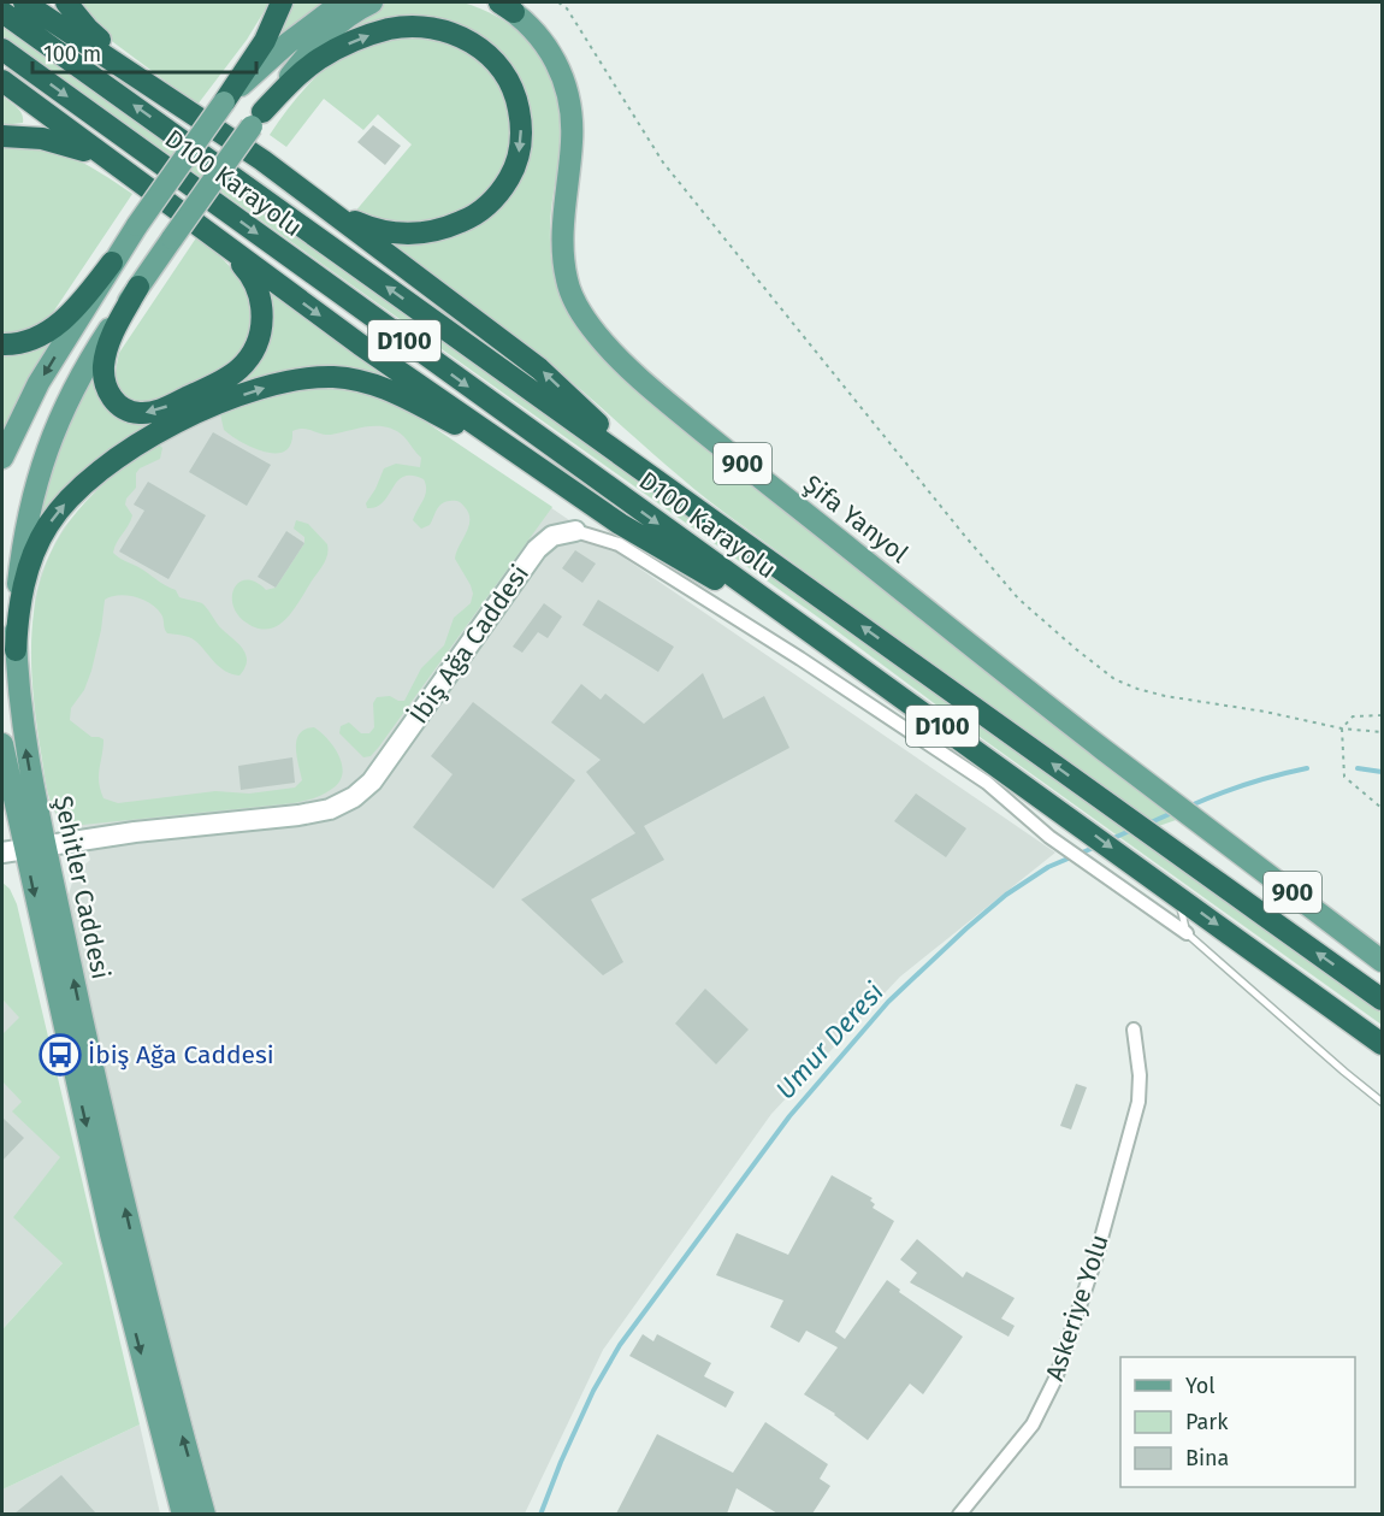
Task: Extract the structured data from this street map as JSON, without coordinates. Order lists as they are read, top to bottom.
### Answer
{
  "streets": {
    "highway": ["D100 Karayolu", "D100"],
    "main road": ["900", "Şifa Yanyol", "Şehitler Caddesi"],
    "street": ["İbiş Ağa Caddesi", "Askeriye Yolu"]
  },
  "crossings": [
    ["İbiş Ağa Caddesi", "Şehitler Caddesi"]
  ],
  "water": ["Umur Deresi"],
  "places": {
    "bus stop": ["İbiş Ağa Caddesi"]
  },
  "legend": ["Yol", "Park", "Bina"],
  "scale_bar": "100 m"
}
